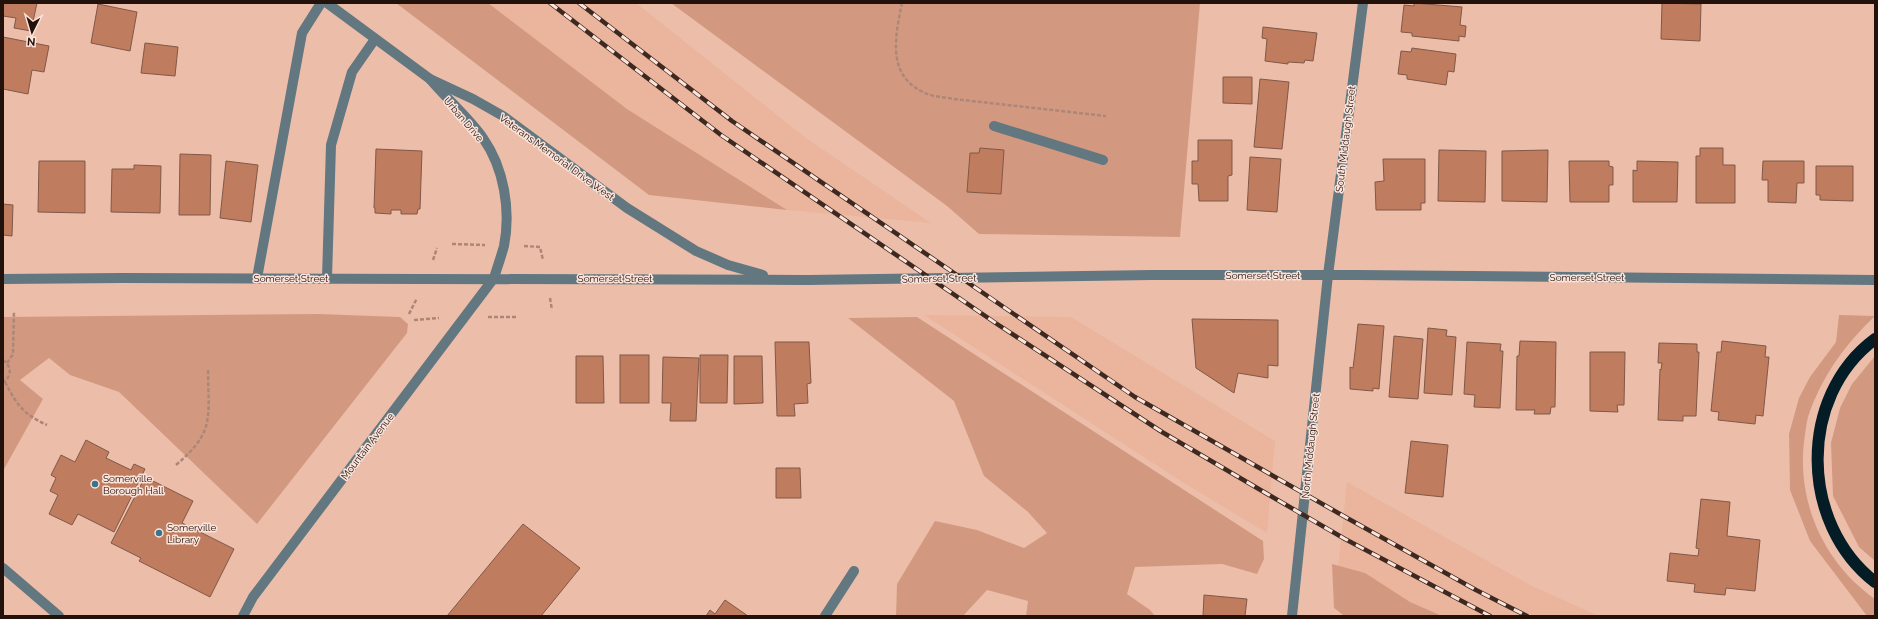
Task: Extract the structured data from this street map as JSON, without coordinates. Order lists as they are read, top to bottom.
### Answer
{
  "streets": {
    "street": [
      "Urban Drive",
      "South Middaugh Street",
      "Veterans Memorial Drive West",
      "Somerset Street",
      "Mountain Avenue",
      "North Middaugh Street"
    ]
  },
  "crossings": [
    ["Urban Drive", "Veterans Memorial Drive West"],
    ["Urban Drive", "Somerset Street"],
    ["Urban Drive", "Mountain Avenue"],
    ["South Middaugh Street", "Somerset Street"],
    ["South Middaugh Street", "North Middaugh Street"],
    ["Veterans Memorial Drive West", "Somerset Street"],
    ["Somerset Street", "Mountain Avenue"],
    ["Somerset Street", "North Middaugh Street"]
  ],
  "places": ["Somerville Borough Hall", "Somerville Library"],
  "north": "bottom"
}
